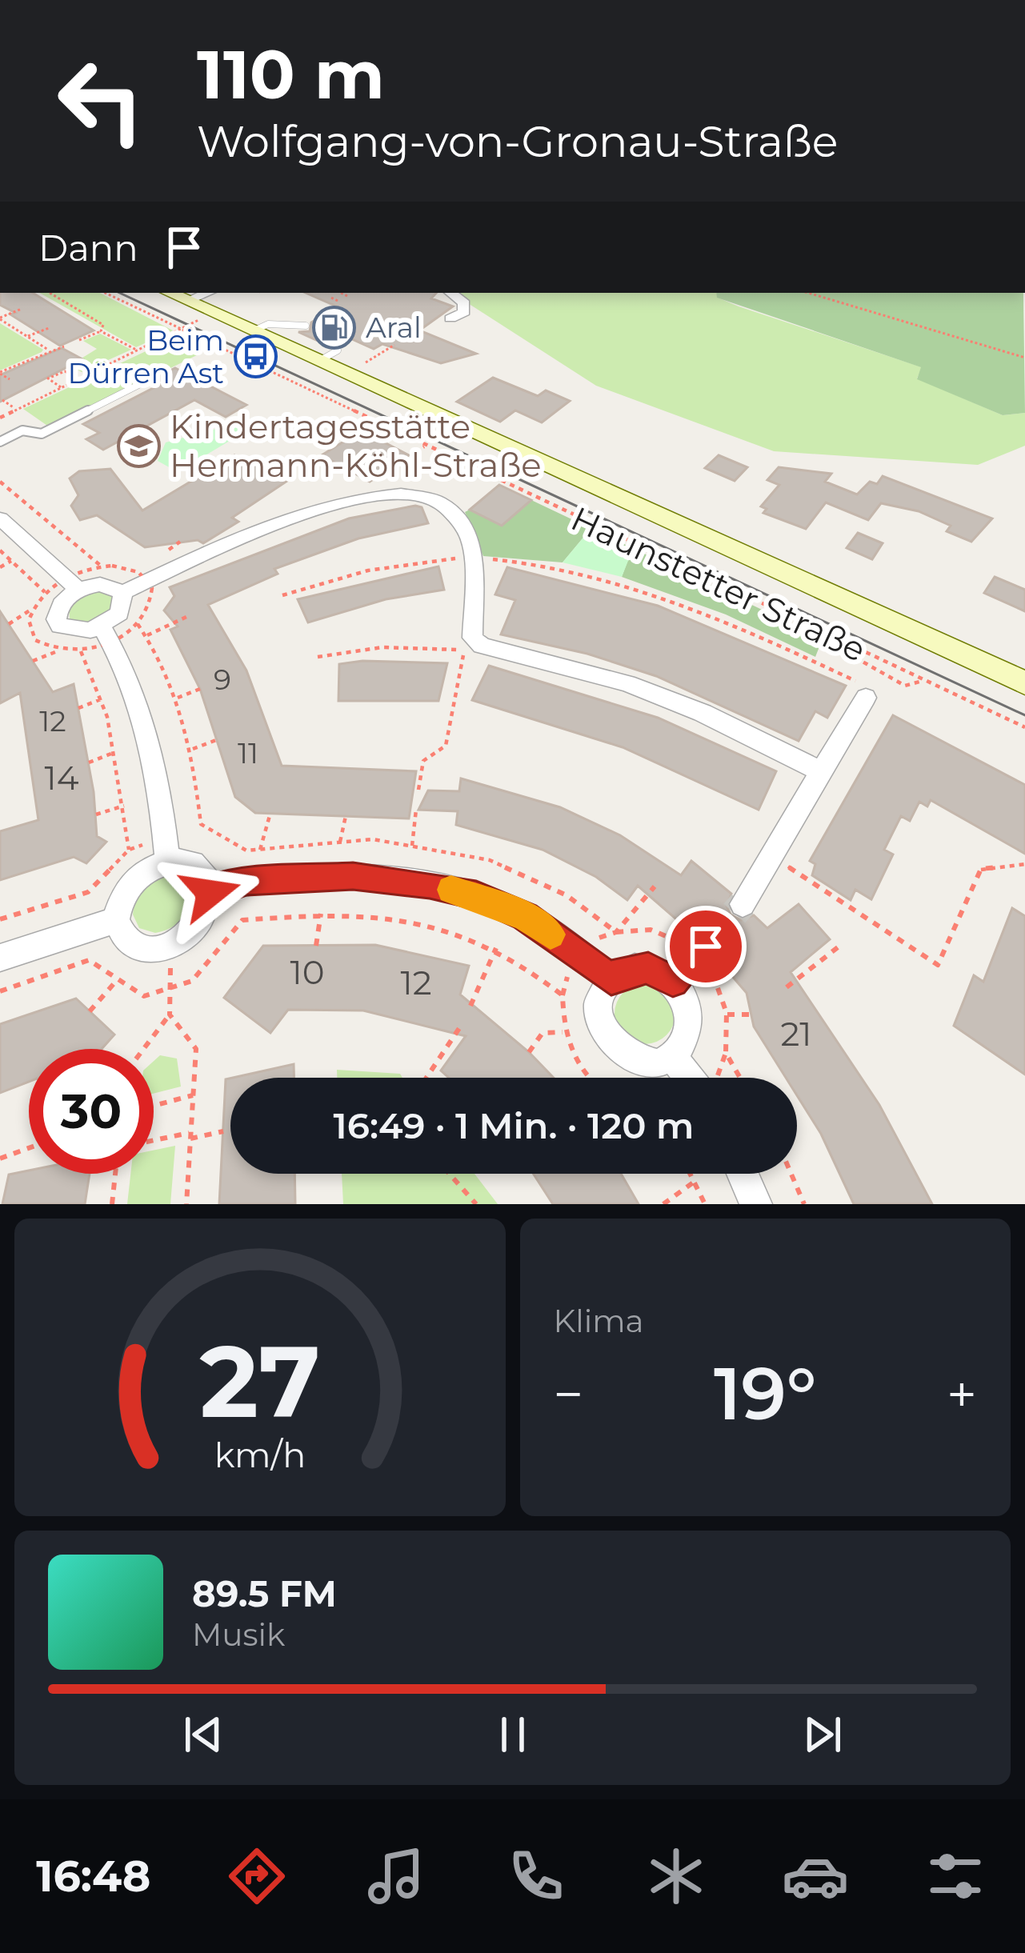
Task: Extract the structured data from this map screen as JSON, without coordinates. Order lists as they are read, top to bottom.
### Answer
{
  "streets": {
    "main road": ["Haunstetter Straße"]
  },
  "places": {
    "fuel station": ["Aral"],
    "bus stop": ["Beim Dürren Ast"],
    "school or university": ["Kindertagesstätte Hermann-Köhl-Straße"]
  },
  "house_numbers": [
    "9",
    "12",
    "11",
    "14",
    "10",
    "12",
    "21"
  ],
  "page": {
    "turn": ["110 m", "Wolfgang-von-Gronau-Straße"],
    "then": "Dann",
    "limit": "30",
    "trip": "16:49 · 1 Min. · 120 m",
    "tile": "Klima",
    "heat": ["−", "19°", "+"],
    "song": ["89.5 FM", "Musik"],
    "tabs": "16:48",
    "gauge": ["27", "km/h"]
  }
}
